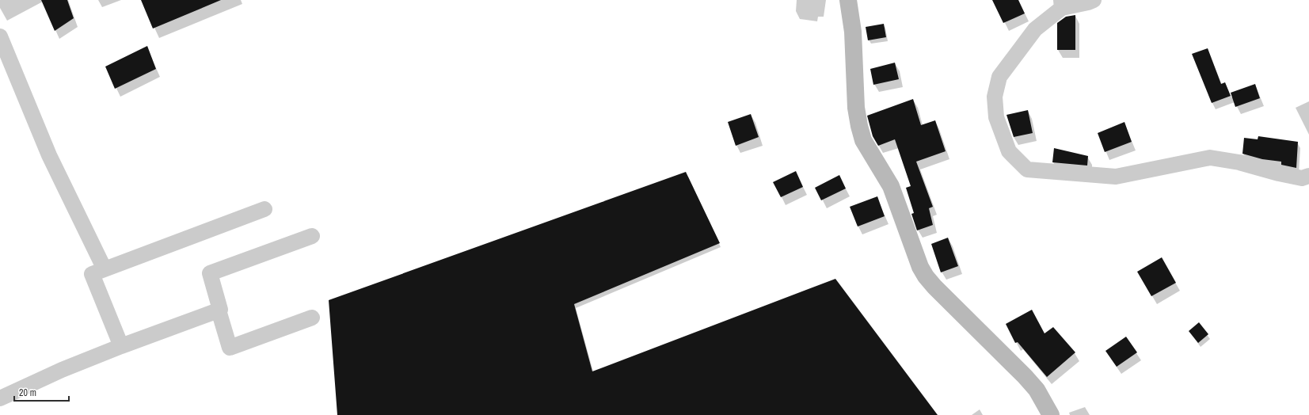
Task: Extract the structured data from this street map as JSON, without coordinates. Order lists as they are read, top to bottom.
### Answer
{
  "scale_bar": "20 m"
}
